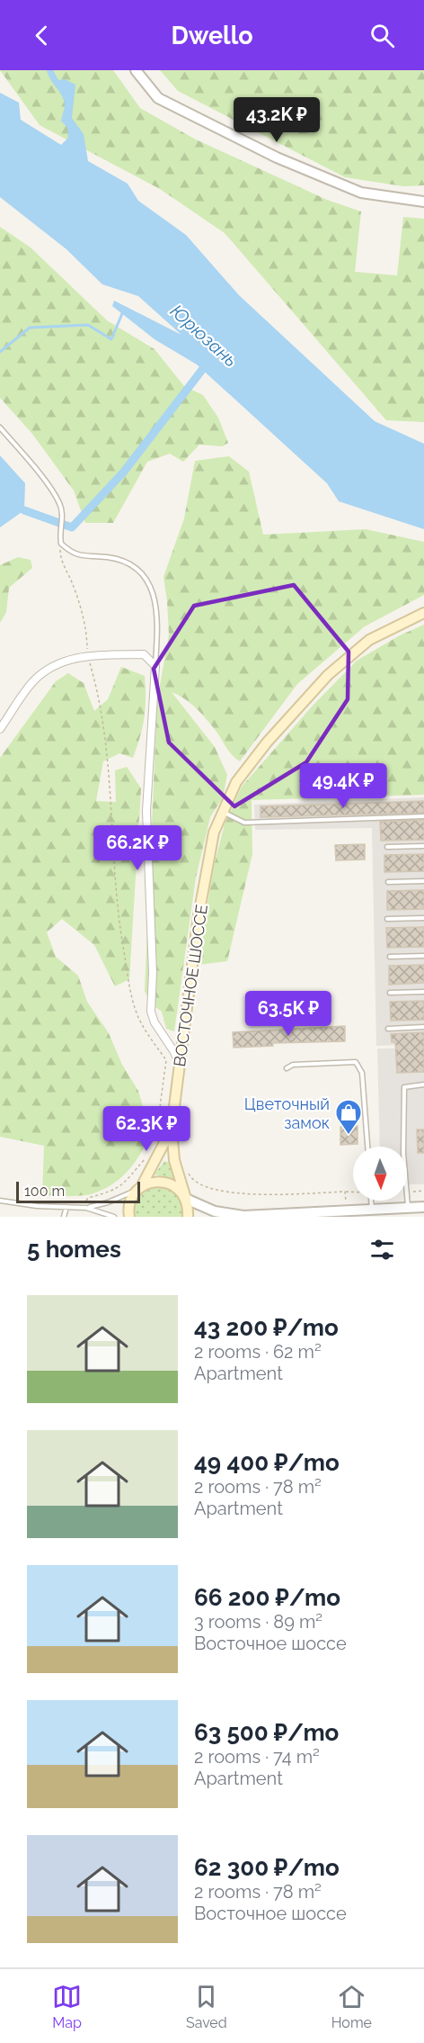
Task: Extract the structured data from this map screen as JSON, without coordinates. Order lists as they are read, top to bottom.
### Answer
{
  "streets": {
    "main road": ["ВОСТОЧНОЕ ШОССЕ"]
  },
  "water": ["Юрюзань"],
  "places": {
    "shop": ["Цветочный замок"]
  },
  "scale_bar": "100 m",
  "north": "bottom",
  "page": {
    "header": "Dwello",
    "price": [
      "43.2K ₽",
      "49.4K ₽",
      "66.2K ₽",
      "63.5K ₽",
      "62.3K ₽"
    ],
    "scale": "100 m",
    "heading": "5 homes",
    "list": [
      {
        "name": "43 200 ₽/mo",
        "note": "2 rooms · 62 m² · Apartment"
      },
      {
        "name": "49 400 ₽/mo",
        "note": "2 rooms · 78 m² · Apartment"
      },
      {
        "name": "66 200 ₽/mo",
        "note": "3 rooms · 89 m² · Восточное шоссе"
      },
      {
        "name": "63 500 ₽/mo",
        "note": "2 rooms · 74 m² · Apartment"
      },
      {
        "name": "62 300 ₽/mo",
        "note": "2 rooms · 78 m² · Восточное шоссе"
      }
    ],
    "tabs": ["Map", "Saved", "Home"]
  }
}
